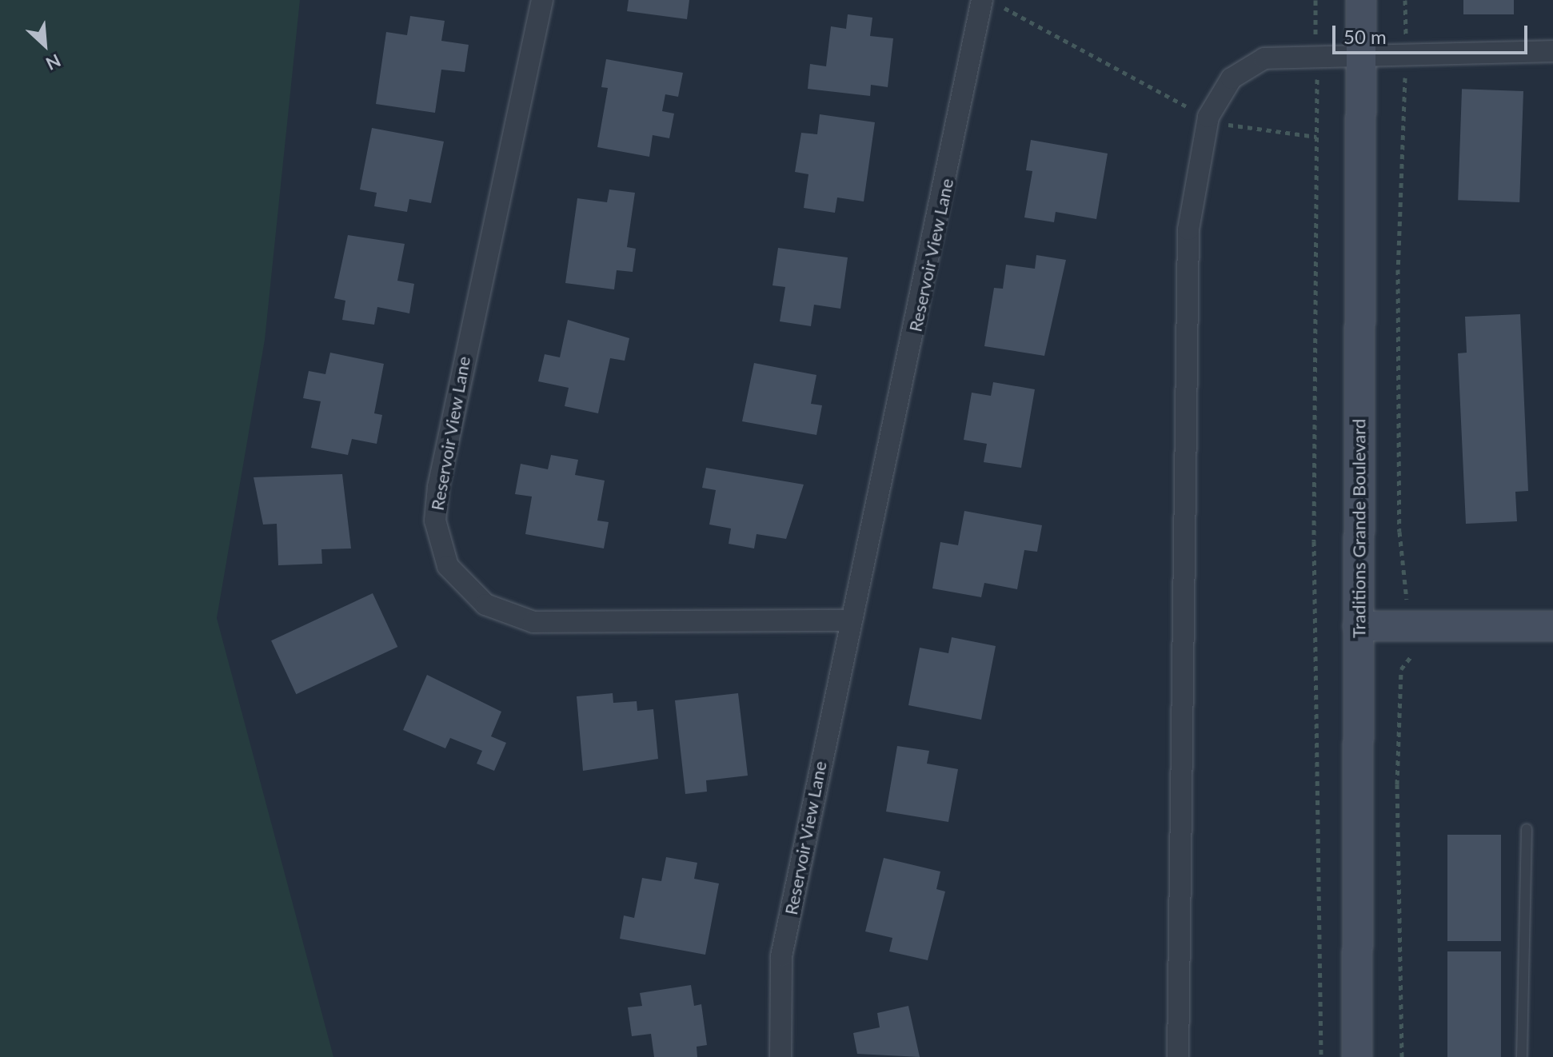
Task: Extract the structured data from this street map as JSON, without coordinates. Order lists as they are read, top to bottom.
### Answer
{
  "streets": {
    "main road": ["Traditions Grande Boulevard"],
    "street": ["Reservoir View Lane"]
  },
  "scale_bar": "50 m",
  "north": "bottom right"
}
